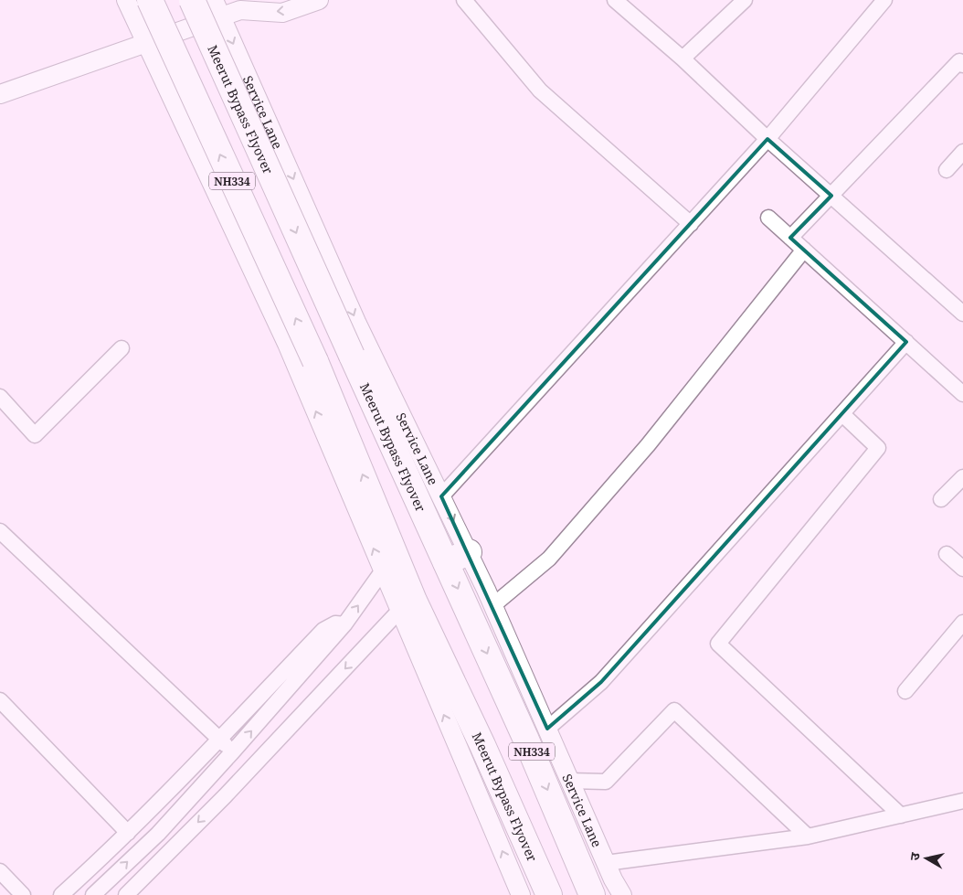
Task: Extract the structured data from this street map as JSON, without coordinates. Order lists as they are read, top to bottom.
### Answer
{
  "streets": {
    "highway": ["Meerut Bypass Flyover", "NH334"],
    "street": ["Service Lane"]
  },
  "crossings": [
    ["Meerut Bypass Flyover", "NH334"]
  ],
  "north": "left"
}
